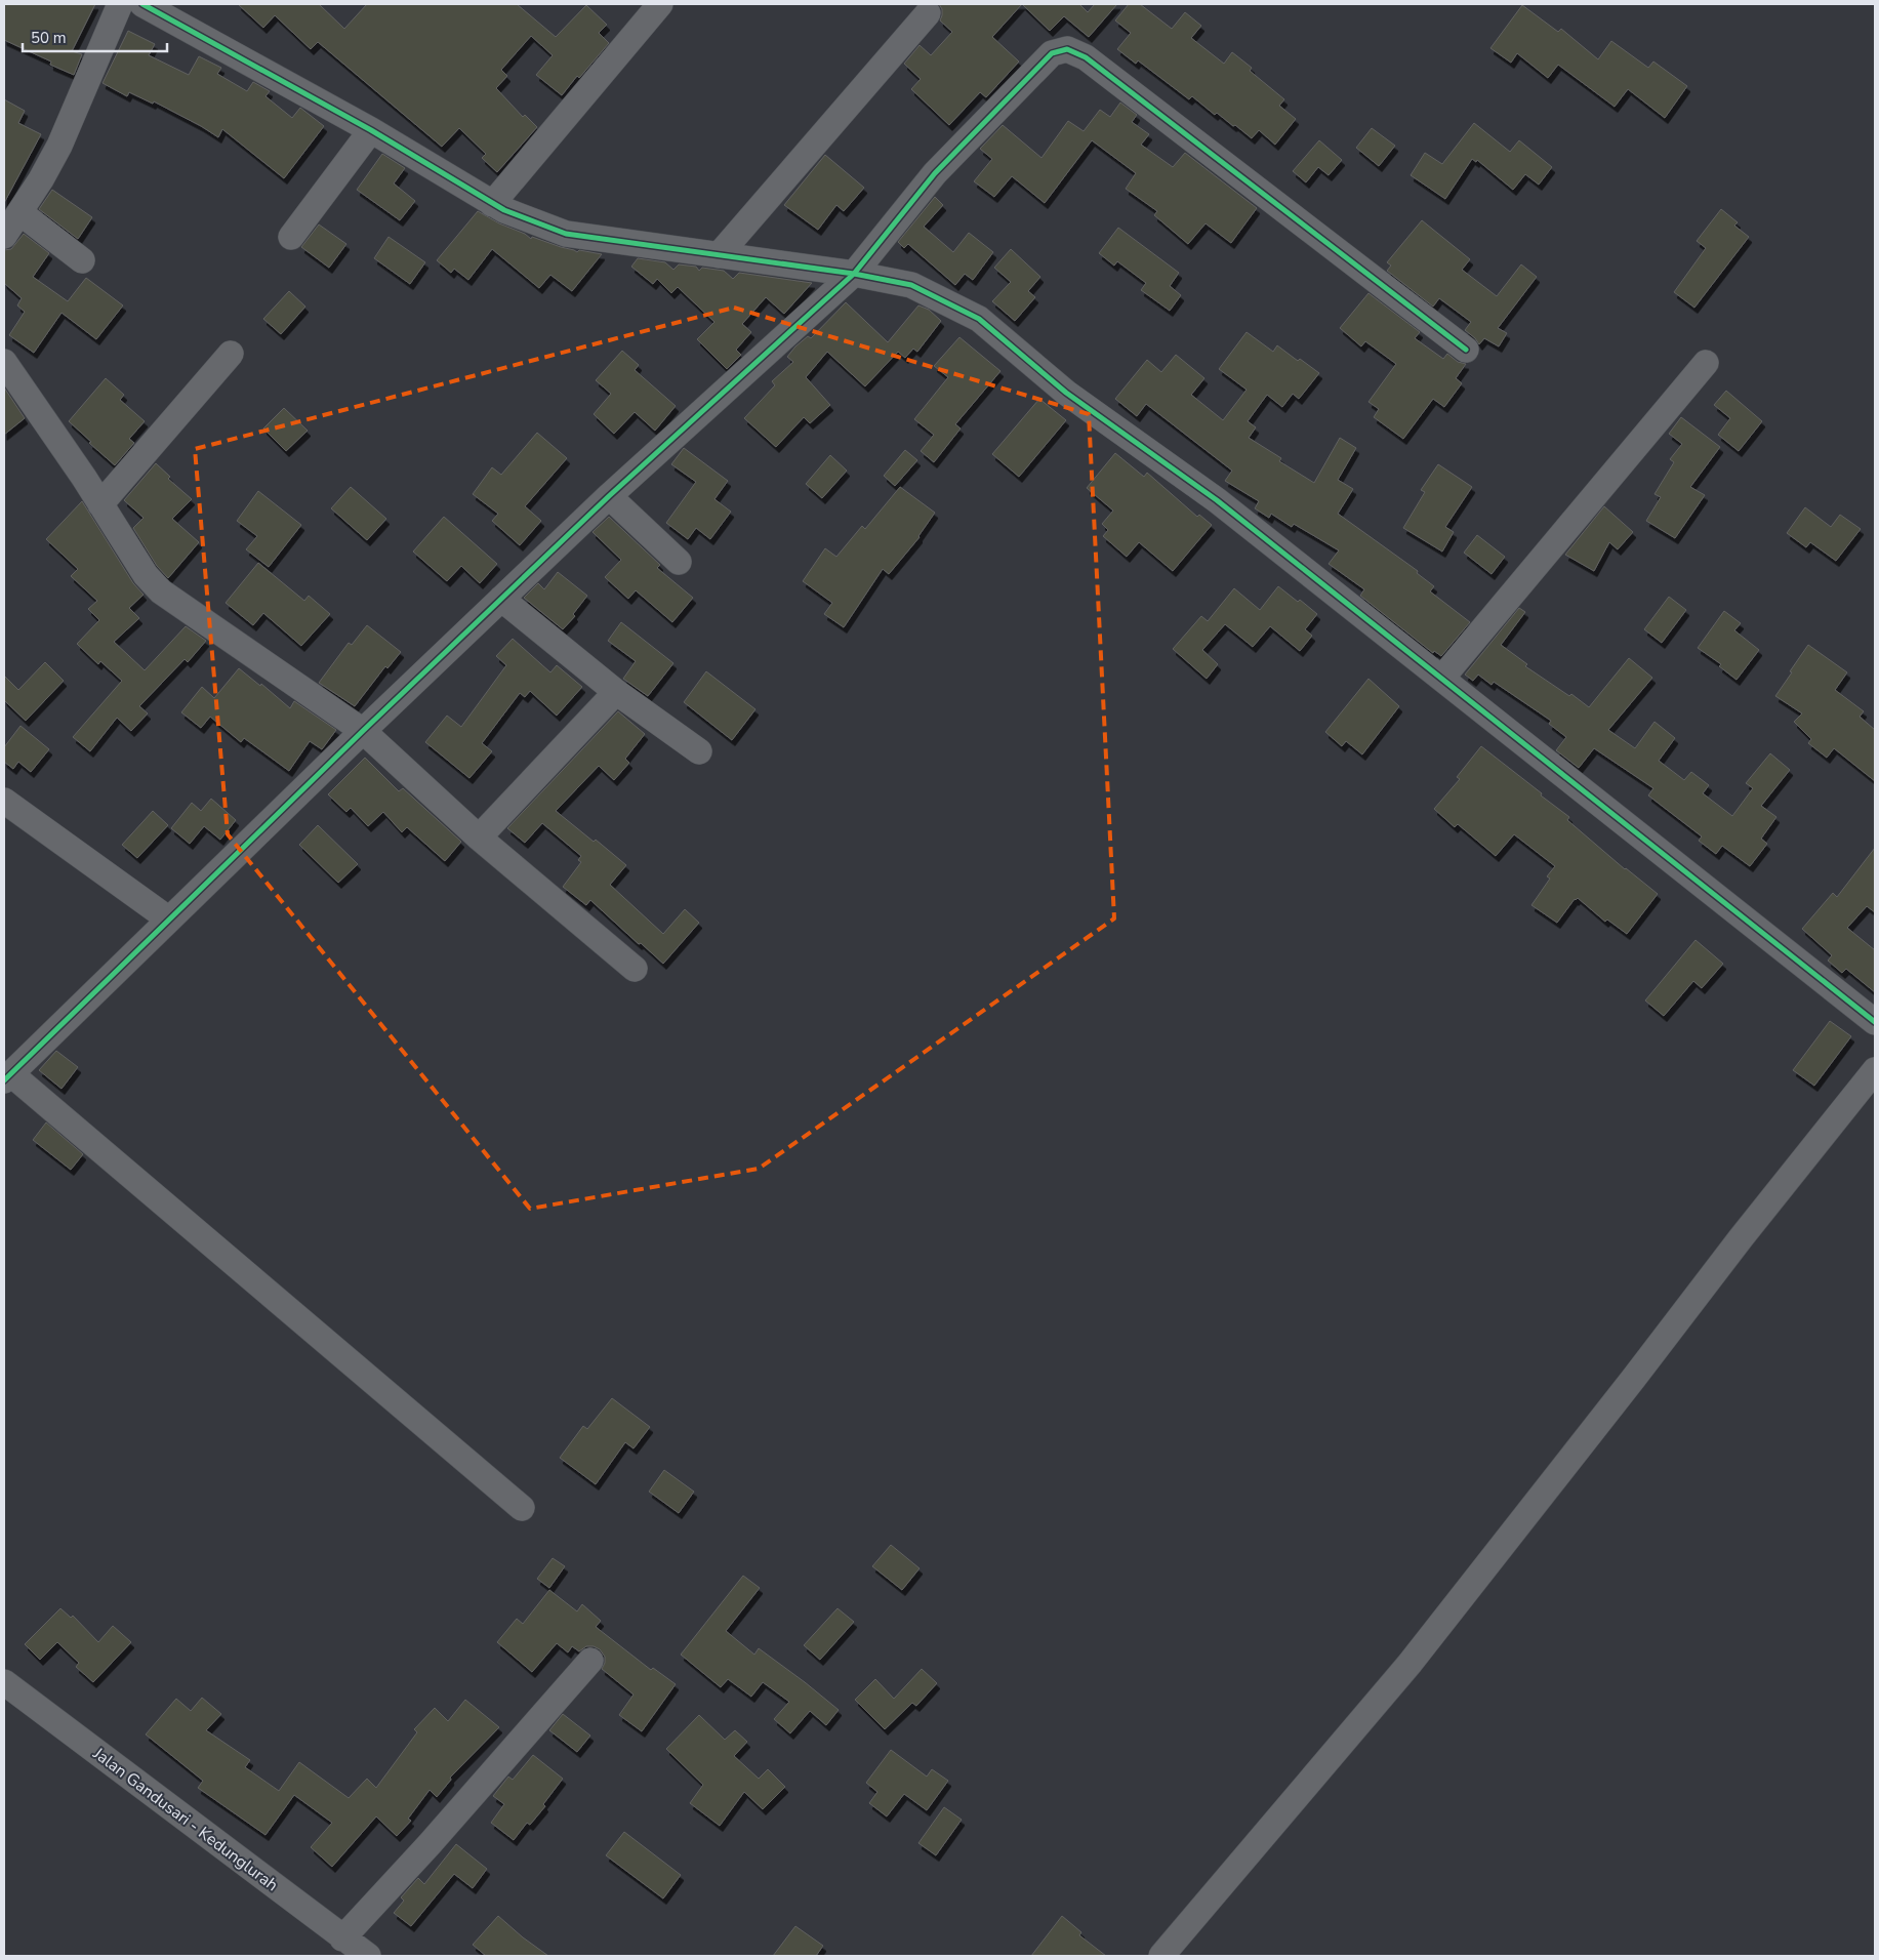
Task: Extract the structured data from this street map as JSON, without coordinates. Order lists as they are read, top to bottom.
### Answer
{
  "streets": {
    "street": ["Jalan Gandusari - Kedunglurah"]
  },
  "scale_bar": "50 m"
}
